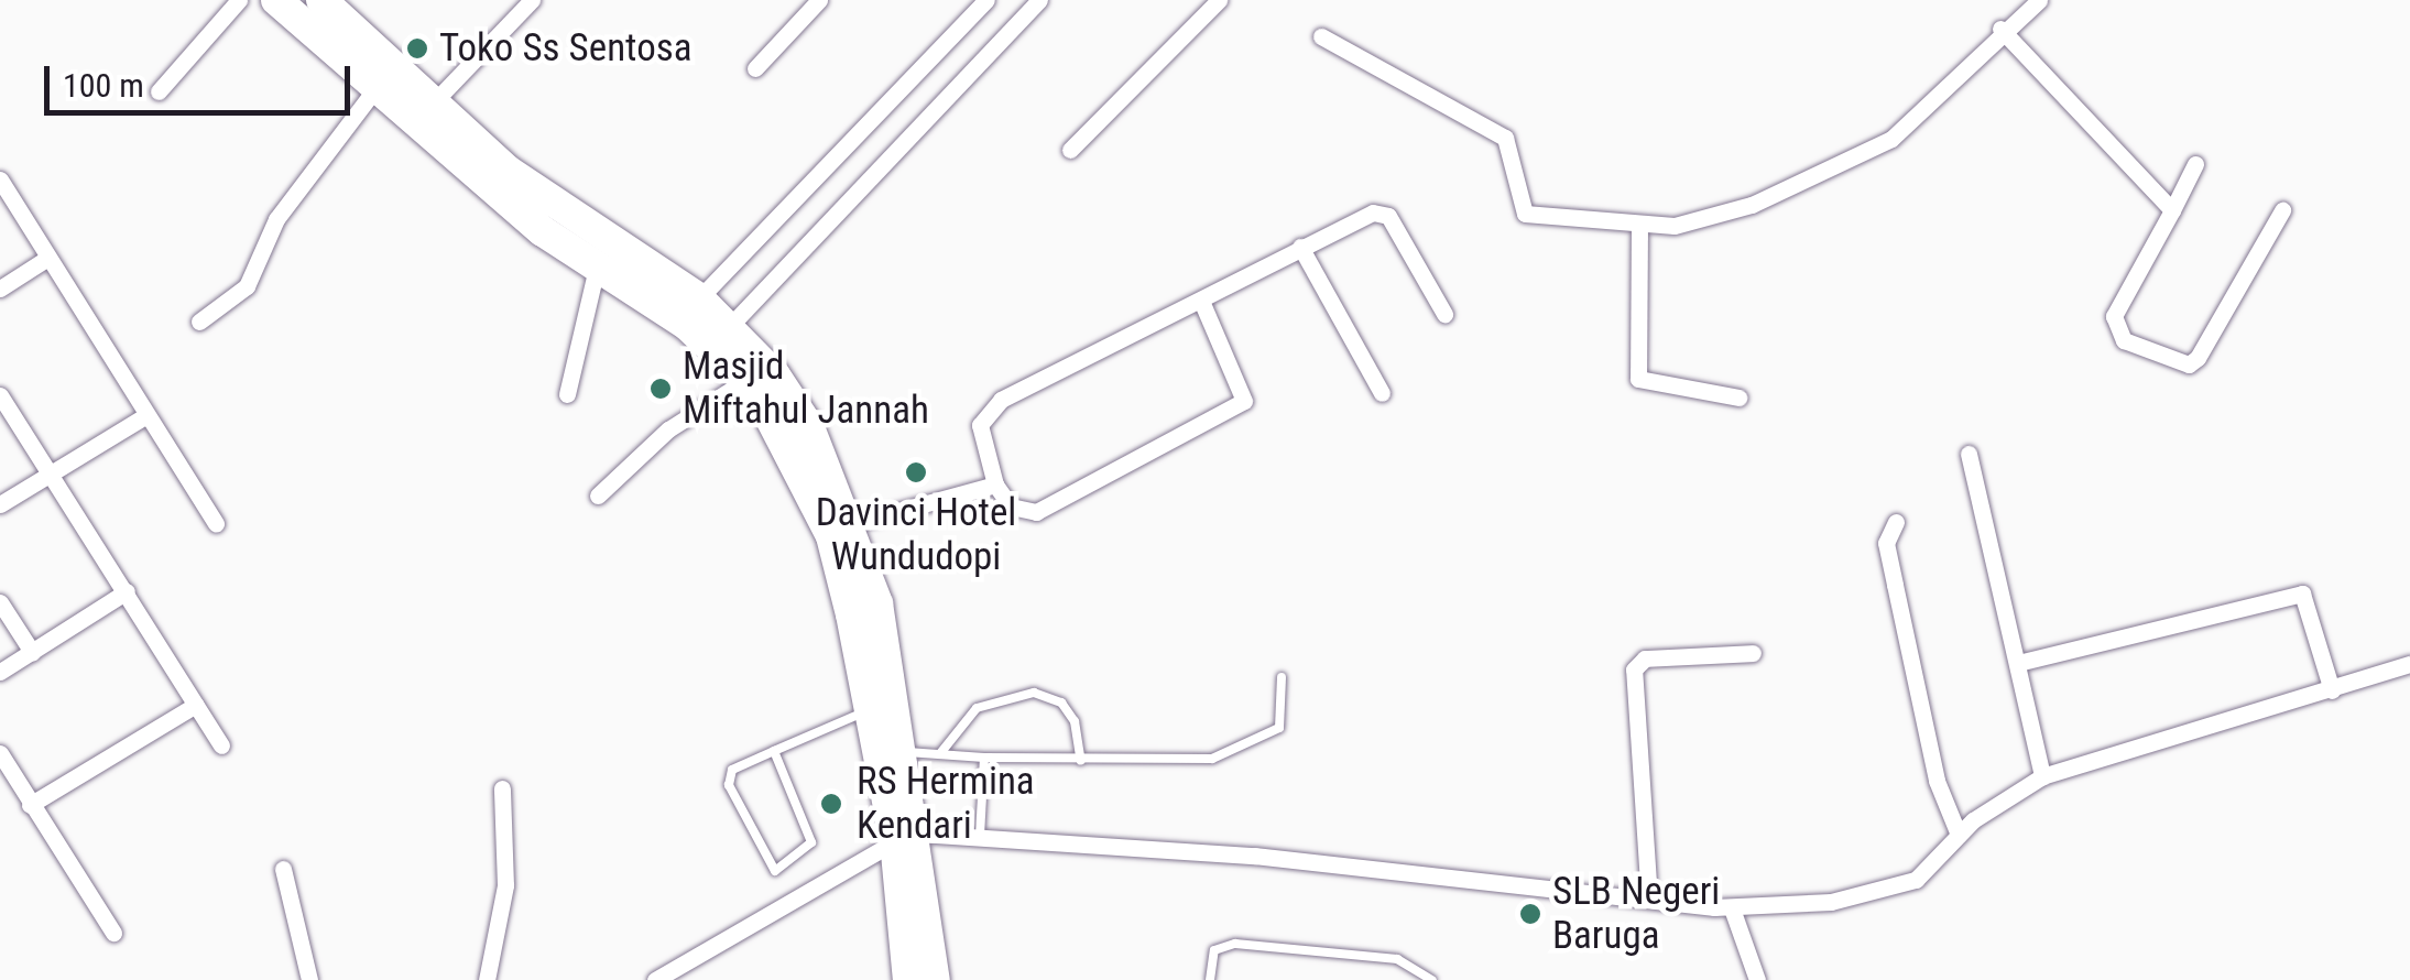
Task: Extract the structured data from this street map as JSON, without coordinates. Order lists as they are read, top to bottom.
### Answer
{
  "places": [
    "Toko Ss Sentosa",
    "Masjid Miftahul Jannah",
    "Davinci Hotel Wundudopi",
    "RS Hermina Kendari",
    "SLB Negeri Baruga"
  ],
  "scale_bar": "100 m"
}
